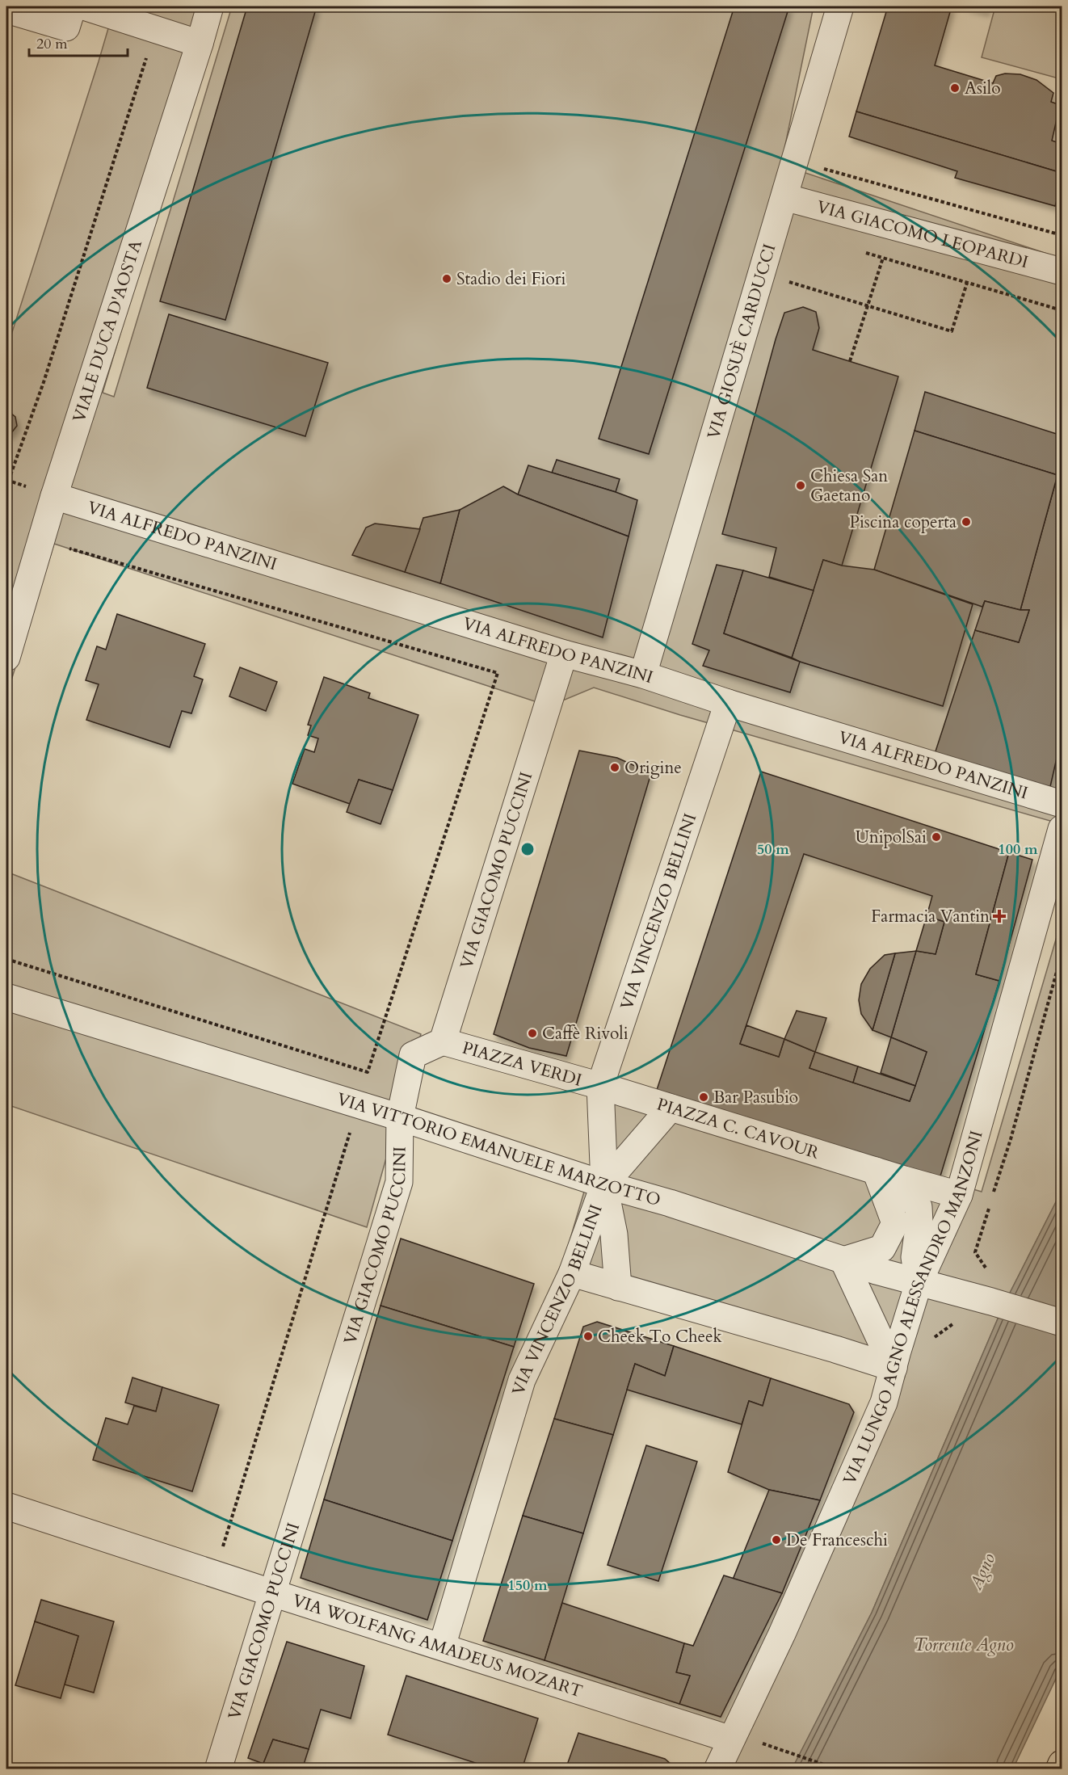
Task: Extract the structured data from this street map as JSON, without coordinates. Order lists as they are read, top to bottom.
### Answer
{
  "streets": {
    "street": [
      "VIA GIACOMO LEOPARDI",
      "VIALE DUCA D'AOSTA",
      "VIA GIOSUÈ CARDUCCI",
      "VIA ALFREDO PANZINI",
      "VIA GIACOMO PUCCINI",
      "VIA VINCENZO BELLINI",
      "PIAZZA VERDI",
      "PIAZZA C. CAVOUR",
      "VIA VITTORIO EMANUELE MARZOTTO",
      "VIA LUNGO AGNO ALESSANDRO MANZONI",
      "VIA WOLFANG AMADEUS MOZART"
    ]
  },
  "crossings": [
    ["VIA GIACOMO LEOPARDI", "VIA GIOSUÈ CARDUCCI"],
    ["VIALE DUCA D'AOSTA", "VIA ALFREDO PANZINI"],
    ["VIA GIOSUÈ CARDUCCI", "VIA ALFREDO PANZINI"],
    ["VIA ALFREDO PANZINI", "VIA GIACOMO PUCCINI"],
    ["VIA ALFREDO PANZINI", "VIA VINCENZO BELLINI"],
    ["VIA GIACOMO PUCCINI", "PIAZZA VERDI"],
    ["VIA GIACOMO PUCCINI", "VIA VITTORIO EMANUELE MARZOTTO"],
    ["VIA GIACOMO PUCCINI", "VIA WOLFANG AMADEUS MOZART"],
    ["VIA VINCENZO BELLINI", "PIAZZA VERDI"],
    ["VIA VINCENZO BELLINI", "PIAZZA C. CAVOUR"],
    ["VIA VINCENZO BELLINI", "VIA VITTORIO EMANUELE MARZOTTO"],
    ["VIA VINCENZO BELLINI", "VIA WOLFANG AMADEUS MOZART"],
    ["PIAZZA VERDI", "PIAZZA C. CAVOUR"],
    ["PIAZZA C. CAVOUR", "VIA VITTORIO EMANUELE MARZOTTO"],
    ["PIAZZA C. CAVOUR", "VIA LUNGO AGNO ALESSANDRO MANZONI"],
    ["VIA VITTORIO EMANUELE MARZOTTO", "VIA LUNGO AGNO ALESSANDRO MANZONI"],
    ["VIA LUNGO AGNO ALESSANDRO MANZONI", "VIA WOLFANG AMADEUS MOZART"]
  ],
  "water": ["Agno", "Torrente Agno"],
  "places": {
    "other": [
      "Asilo",
      "Stadio dei Fiori",
      "Chiesa San Gaetano",
      "Piscina coperta",
      "Origine",
      "UnipolSai",
      "Caffè Rivoli",
      "Bar Pasubio",
      "Cheek To Cheek",
      "De Franceschi"
    ],
    "health": ["Farmacia Vantin"]
  },
  "scale_bar": "20 m",
  "rings": ["50 m", "100 m", "150 m"]
}
